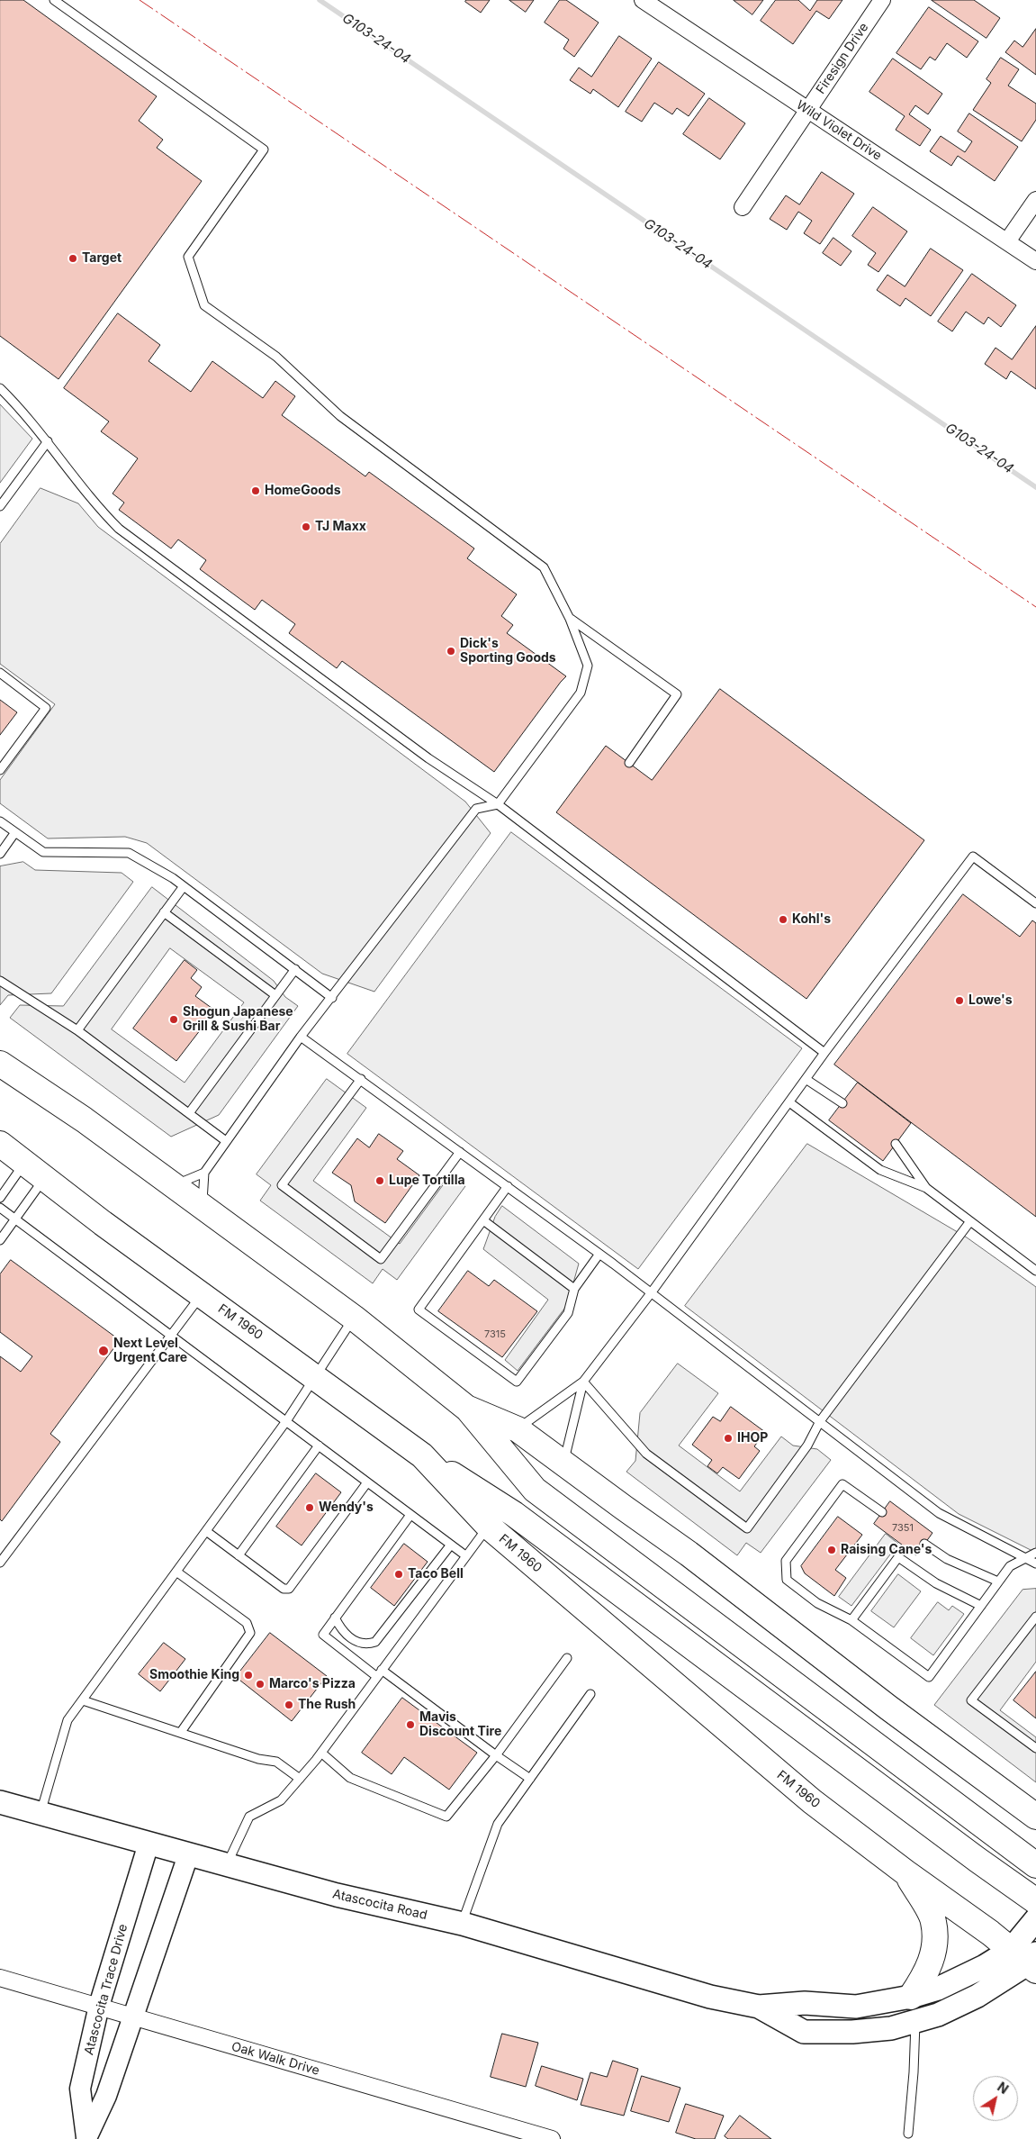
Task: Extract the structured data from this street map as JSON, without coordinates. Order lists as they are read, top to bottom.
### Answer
{
  "streets": {
    "main road": ["FM 1960", "Atascocita Road"],
    "street": [
      "Firesign Drive",
      "Wild Violet Drive",
      "Atascocita Trace Drive",
      "Oak Walk Drive"
    ]
  },
  "crossings": [
    ["Firesign Drive", "Wild Violet Drive"],
    ["FM 1960", "Atascocita Road"],
    ["Atascocita Road", "Atascocita Trace Drive"],
    ["Atascocita Trace Drive", "Oak Walk Drive"]
  ],
  "water": ["G103-24-04"],
  "places": [
    "Target",
    "HomeGoods",
    "TJ Maxx",
    "Dick's Sporting Goods",
    "Kohl's",
    "Lowe's",
    "Shogun Japanese Grill & Sushi Bar",
    "Lupe Tortilla",
    "Next Level Urgent Care",
    "IHOP",
    "Wendy's",
    "Raising Cane's",
    "Taco Bell",
    "Smoothie King",
    "Marco's Pizza",
    "The Rush",
    "Mavis Discount Tire"
  ],
  "house_numbers": ["7315", "7351"],
  "north": "top right"
}
